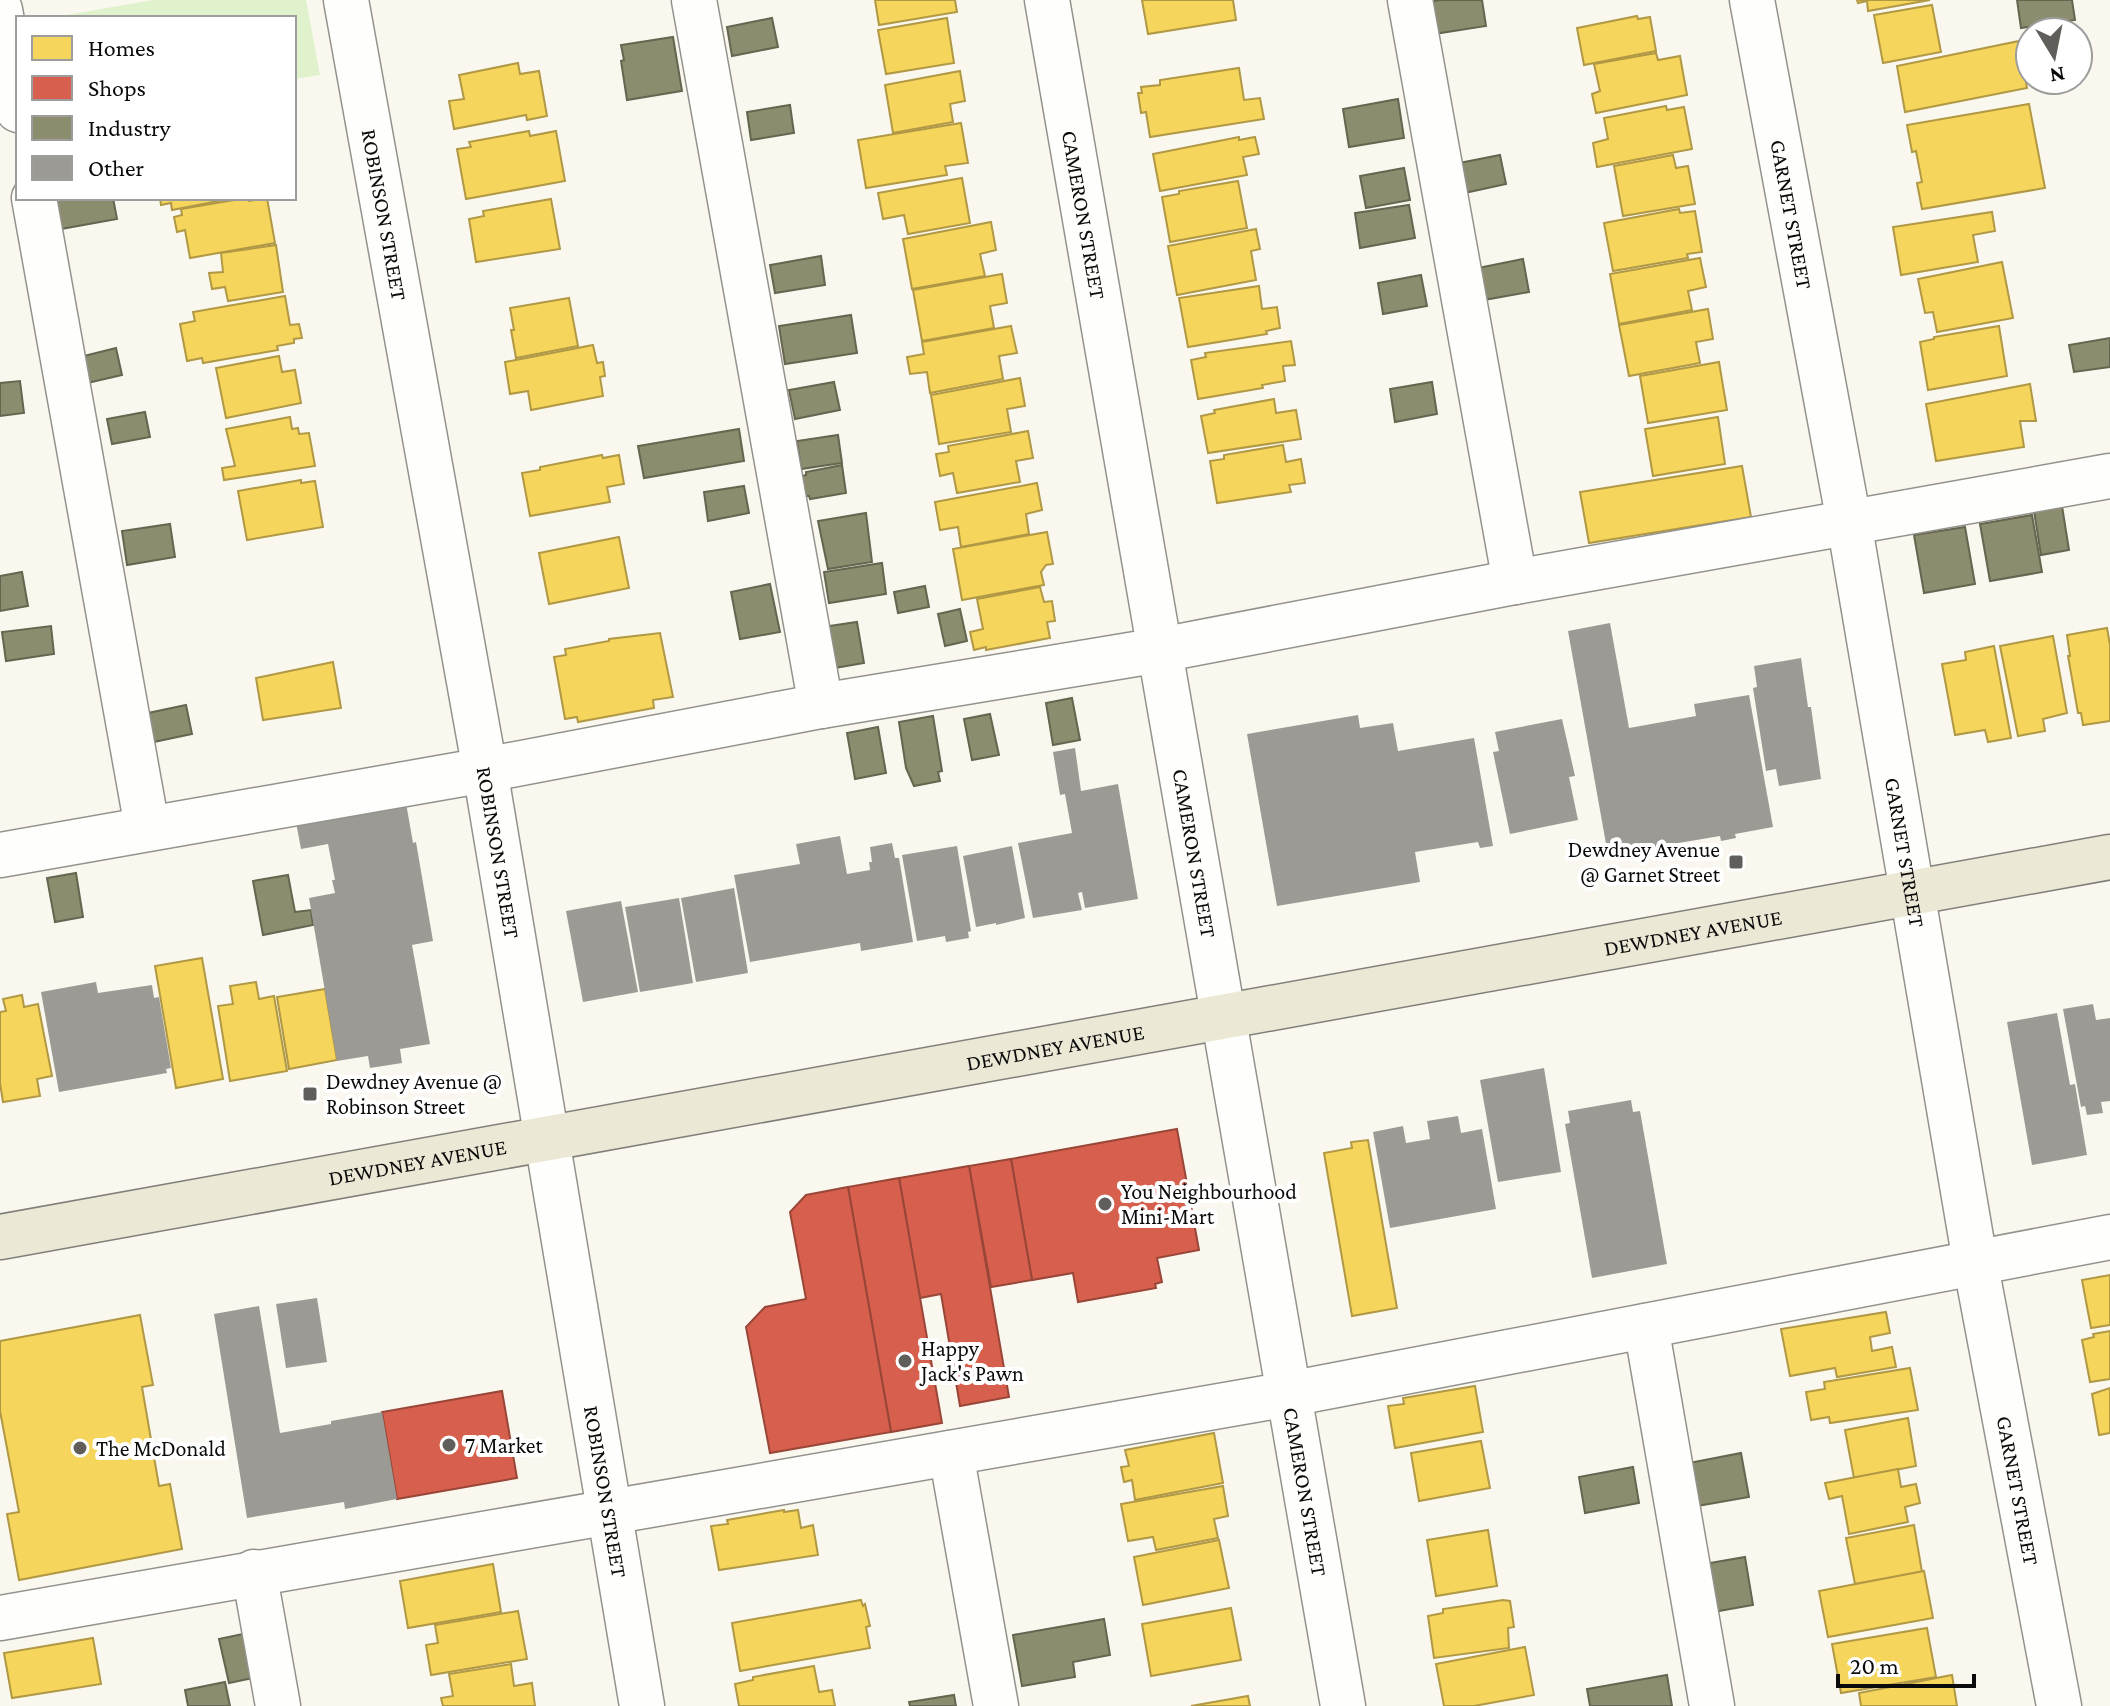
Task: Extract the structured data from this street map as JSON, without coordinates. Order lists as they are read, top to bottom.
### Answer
{
  "streets": {
    "main road": ["DEWDNEY AVENUE"],
    "street": ["ROBINSON STREET", "CAMERON STREET", "GARNET STREET"]
  },
  "crossings": [
    ["ROBINSON STREET", "DEWDNEY AVENUE"],
    ["CAMERON STREET", "DEWDNEY AVENUE"],
    ["GARNET STREET", "DEWDNEY AVENUE"]
  ],
  "places": {
    "transit": ["Dewdney Avenue @ Garnet Street", "Dewdney Avenue @ Robinson Street"],
    "other": [
      "You Neighbourhood Mini-Mart",
      "Happy Jack's Pawn",
      "7 Market",
      "The McDonald"
    ]
  },
  "legend": [
    "Homes",
    "Shops",
    "Industry",
    "Other"
  ],
  "scale_bar": "20 m",
  "north": "bottom"
}
